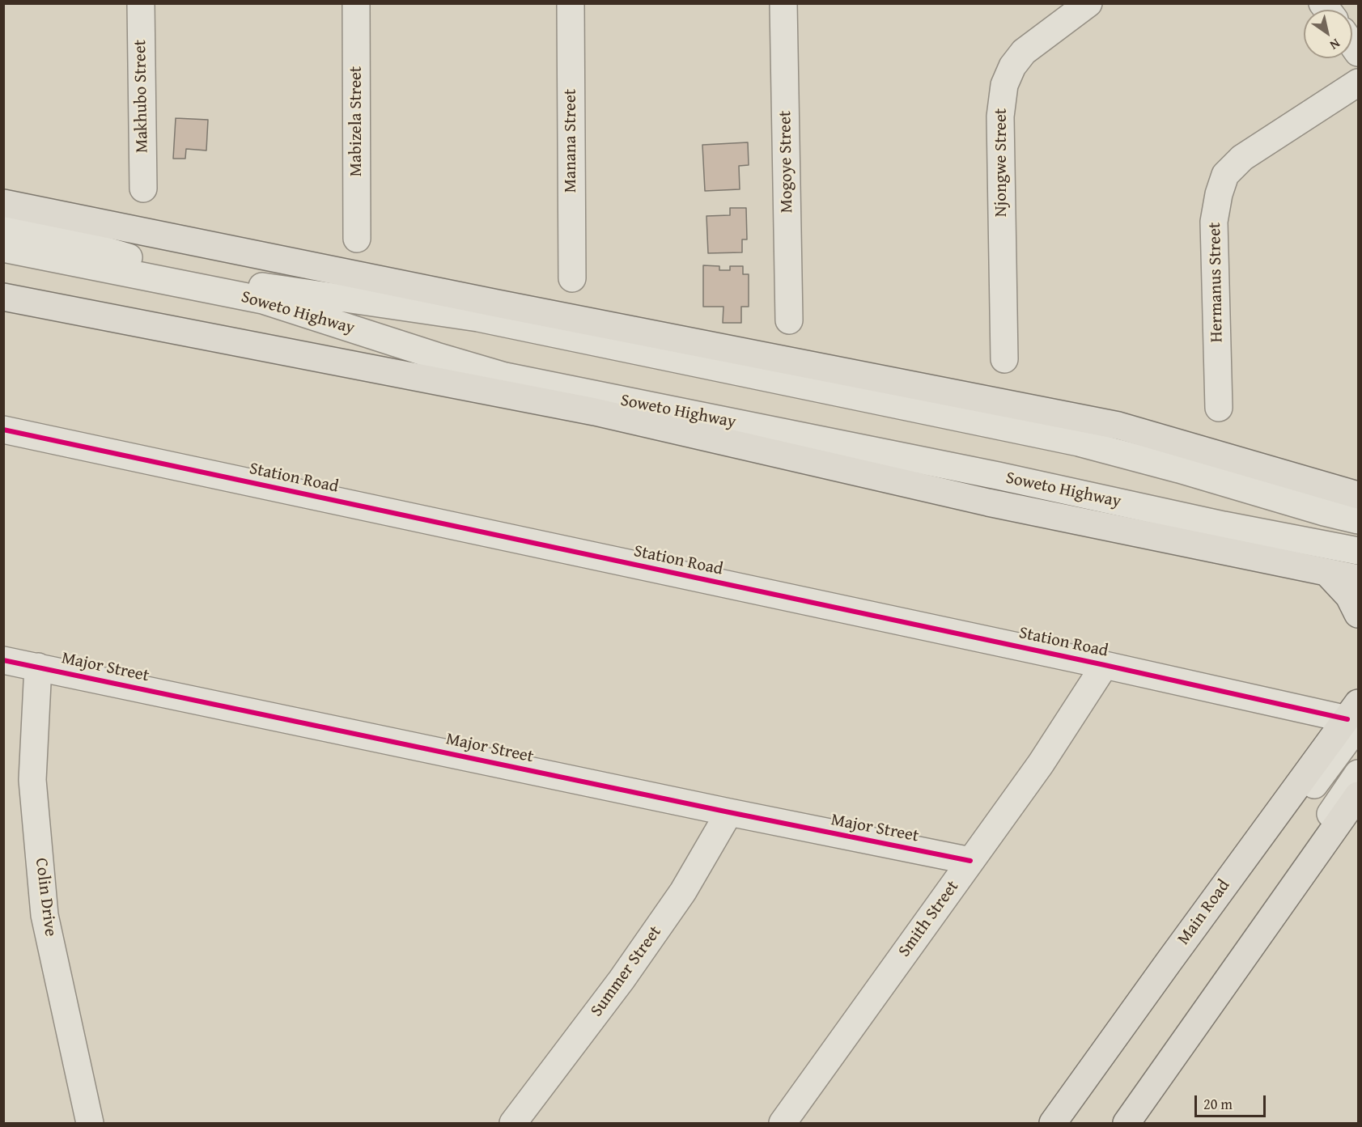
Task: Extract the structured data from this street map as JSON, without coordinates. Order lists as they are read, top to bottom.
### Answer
{
  "streets": {
    "main road": ["Soweto Highway", "Main Road"],
    "street": [
      "Makhubo Street",
      "Mabizela Street",
      "Manana Street",
      "Mogoye Street",
      "Njongwe Street",
      "Hermanus Street",
      "Station Road",
      "Major Street",
      "Colin Drive",
      "Smith Street",
      "Summer Street"
    ]
  },
  "crossings": [
    ["Station Road", "Main Road"],
    ["Station Road", "Smith Street"],
    ["Major Street", "Colin Drive"],
    ["Major Street", "Smith Street"],
    ["Major Street", "Summer Street"]
  ],
  "scale_bar": "20 m",
  "north": "bottom right"
}
